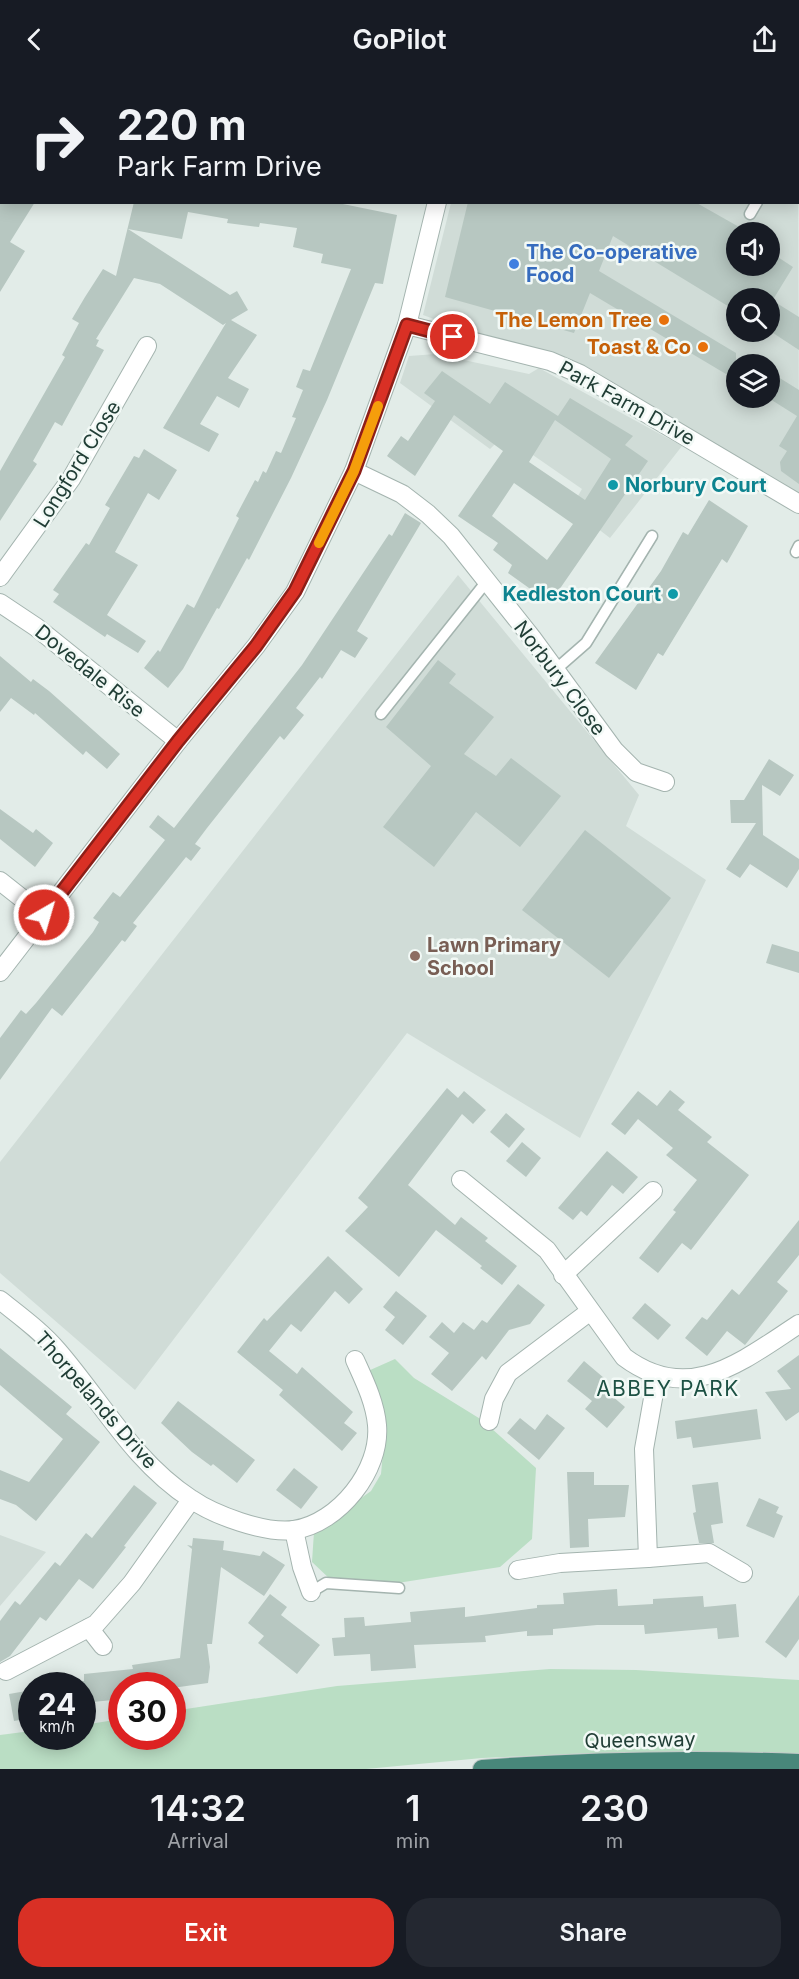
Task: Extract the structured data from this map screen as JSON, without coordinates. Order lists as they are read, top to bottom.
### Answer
{
  "streets": {
    "highway": ["Queensway"],
    "street": [
      "Park Farm Drive",
      "Longford Close",
      "Dovedale Rise",
      "Norbury Close",
      "Thorpelands Drive"
    ]
  },
  "districts": ["ABBEY PARK"],
  "places": [
    "The Co-operative Food",
    "The Lemon Tree",
    "Toast & Co",
    "Norbury Court",
    "Kedleston Court",
    "Lawn Primary School"
  ],
  "page": {
    "header": "GoPilot",
    "turn": ["220 m", "Park Farm Drive"],
    "speed": "24 km/h",
    "limit": "30",
    "eta": [
      "14:32",
      "Arrival",
      "1",
      "min",
      "230",
      "m"
    ],
    "buttons": ["Exit", "Share"]
  }
}
